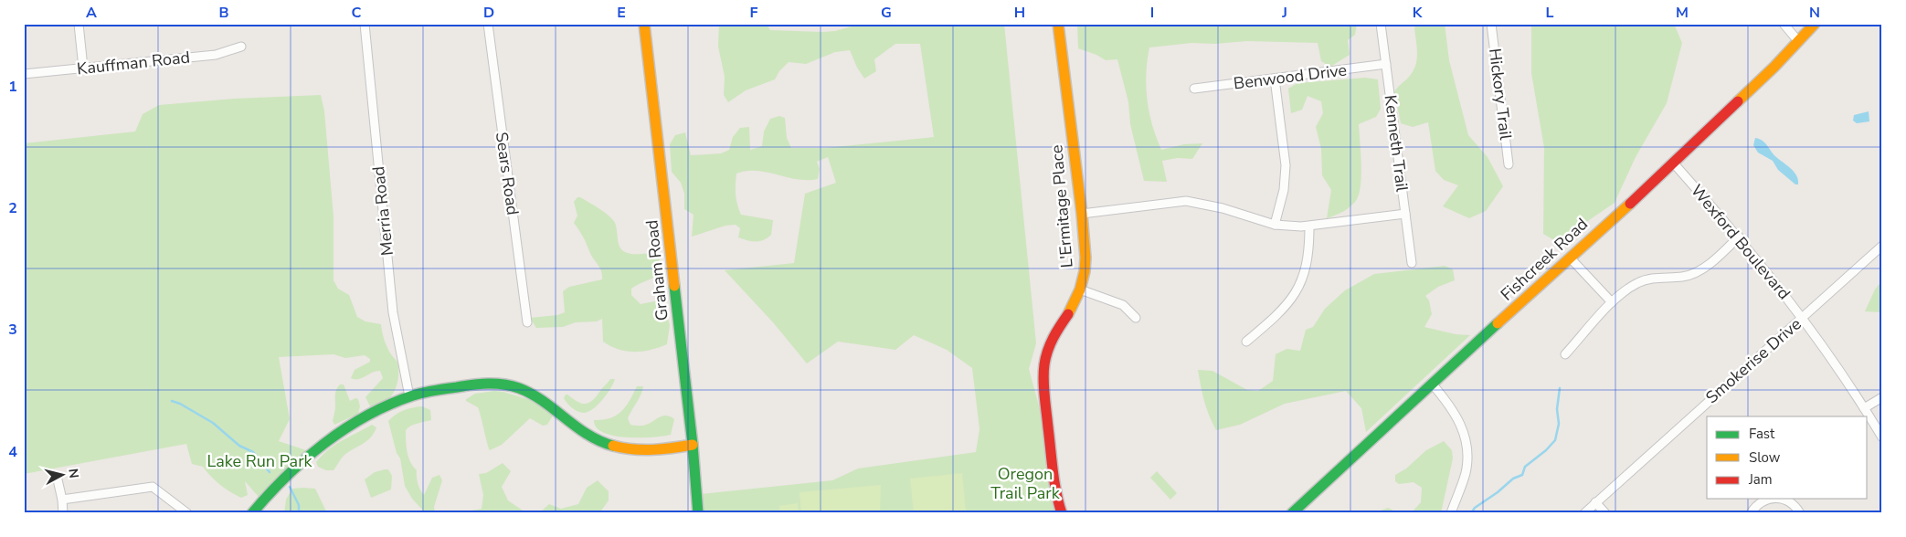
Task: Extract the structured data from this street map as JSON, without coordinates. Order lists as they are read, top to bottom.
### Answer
{
  "streets": {
    "main road": ["L'Ermitage Place", "Fishcreek Road", "Graham Road"],
    "street": [
      "Kauffman Road",
      "Benwood Drive",
      "Hickory Trail",
      "Kenneth Trail",
      "Sears Road",
      "Merria Road",
      "Wexford Boulevard",
      "Smokerise Drive"
    ]
  },
  "crossings": [
    ["Benwood Drive", "Kenneth Trail"],
    ["Wexford Boulevard", "Fishcreek Road"],
    ["Wexford Boulevard", "Smokerise Drive"]
  ],
  "parks": ["Lake Run Park", "Oregon Trail Park"],
  "legend": ["Fast", "Slow", "Jam"],
  "north": "right",
  "grid": {
    "columns": [
      "A",
      "B",
      "C",
      "D",
      "E",
      "F",
      "G",
      "H",
      "I",
      "J",
      "K",
      "L",
      "M",
      "N"
    ],
    "rows": [
      "1",
      "2",
      "3",
      "4"
    ]
  }
}
